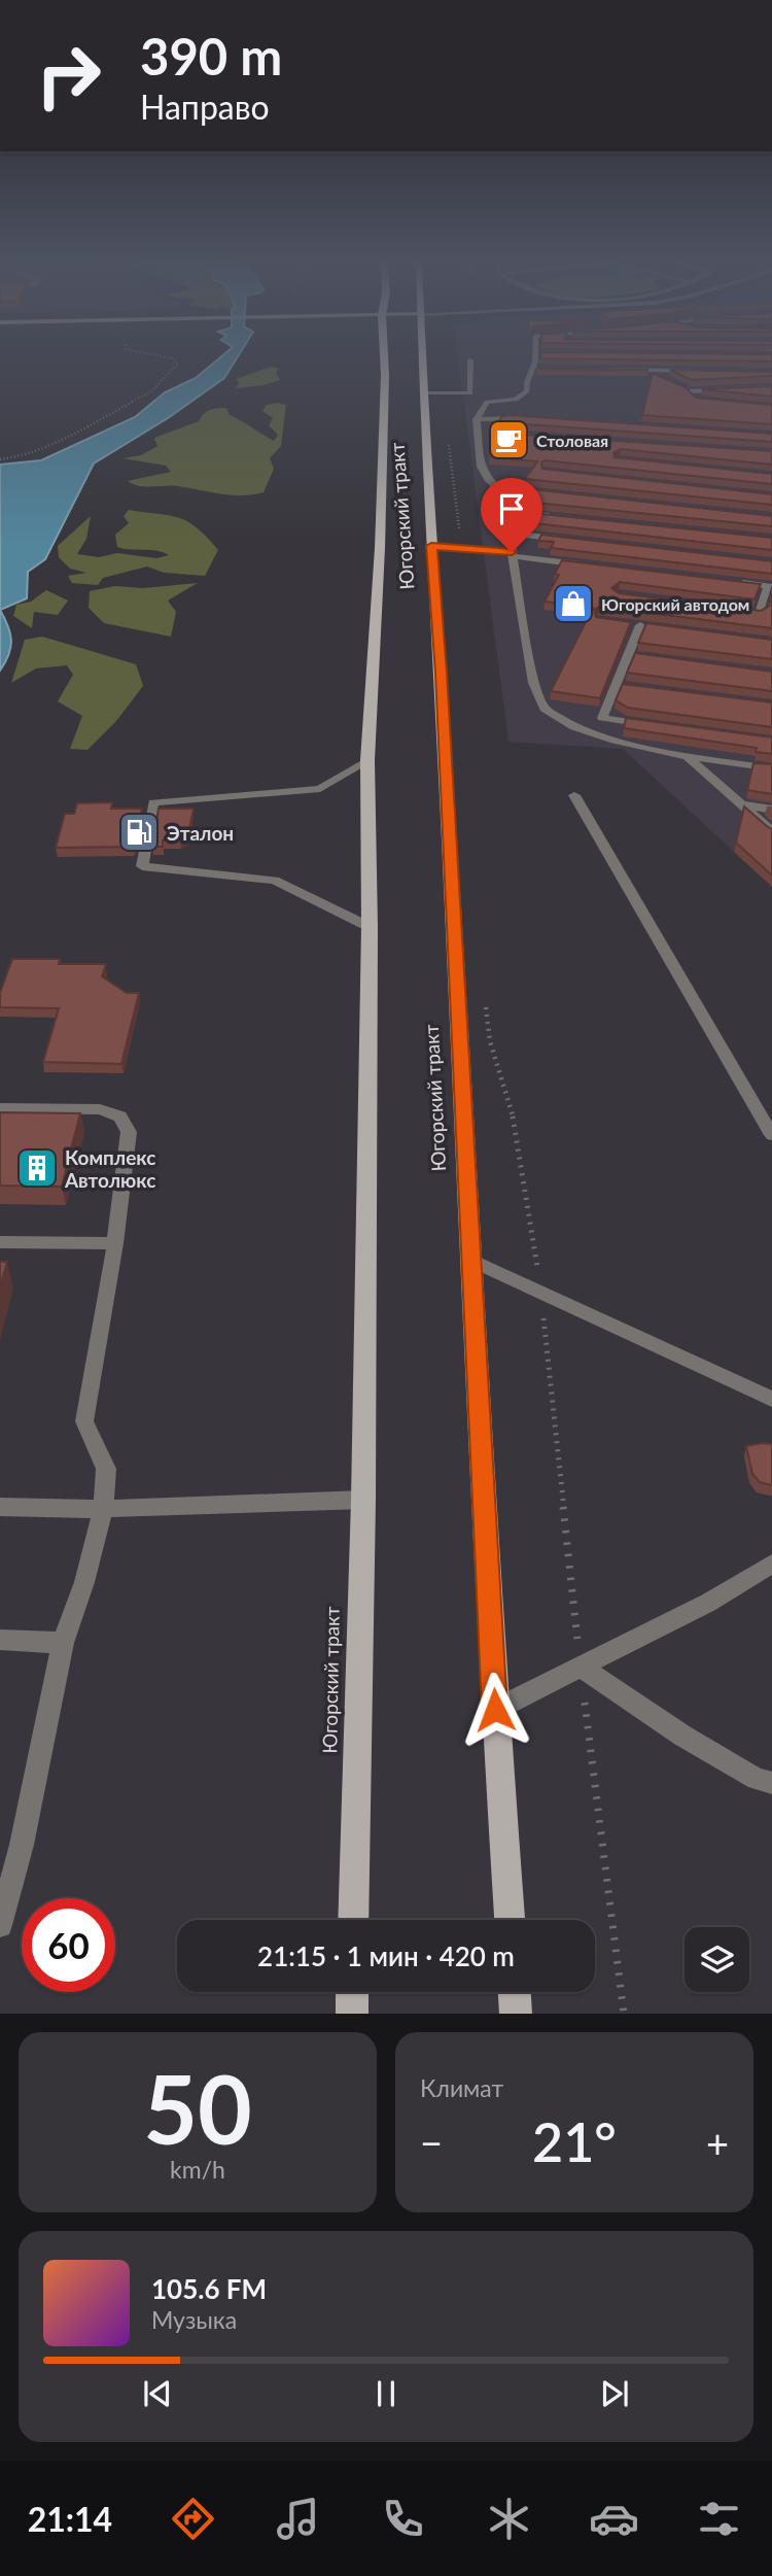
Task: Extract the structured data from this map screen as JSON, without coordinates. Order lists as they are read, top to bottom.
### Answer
{
  "streets": {
    "main road": ["Югорский тракт"]
  },
  "places": {
    "cafe": ["Столовая"],
    "shop": ["Югорский автодом"],
    "fuel station": ["Эталон"],
    "building": ["Комплекс Автолюкс"]
  },
  "page": {
    "turn": ["390 m", "Направо"],
    "limit": "60",
    "trip": "21:15 · 1 мин · 420 m",
    "tile": [
      ["50", "km/h"],
      "Климат"
    ],
    "heat": ["−", "21°", "+"],
    "song": ["105.6 FM", "Музыка"],
    "tabs": "21:14"
  }
}
